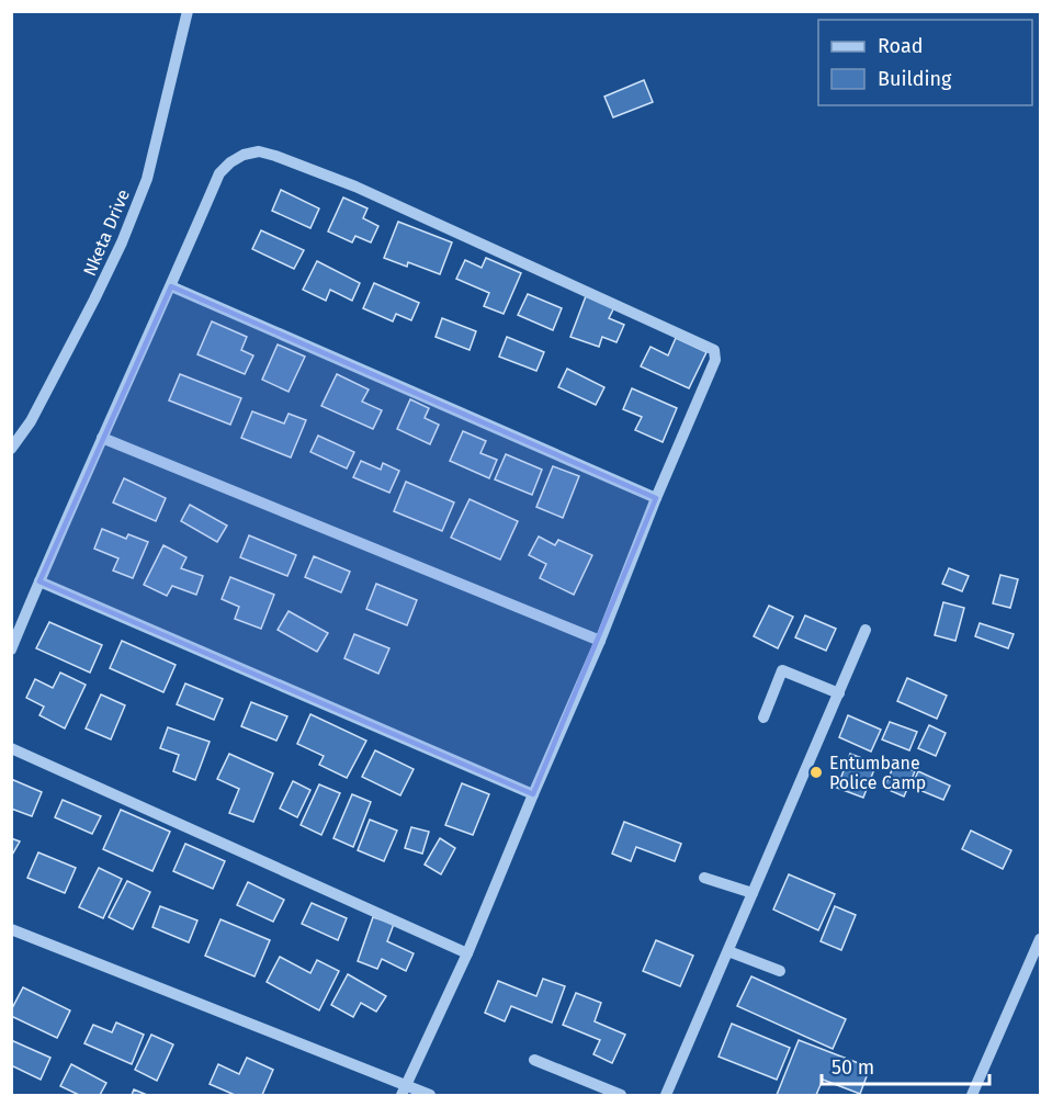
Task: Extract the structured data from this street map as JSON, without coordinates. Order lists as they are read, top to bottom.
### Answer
{
  "streets": {
    "street": ["Nketa Drive"]
  },
  "places": ["Entumbane Police Camp"],
  "legend": ["Road", "Building"],
  "scale_bar": "50 m"
}
